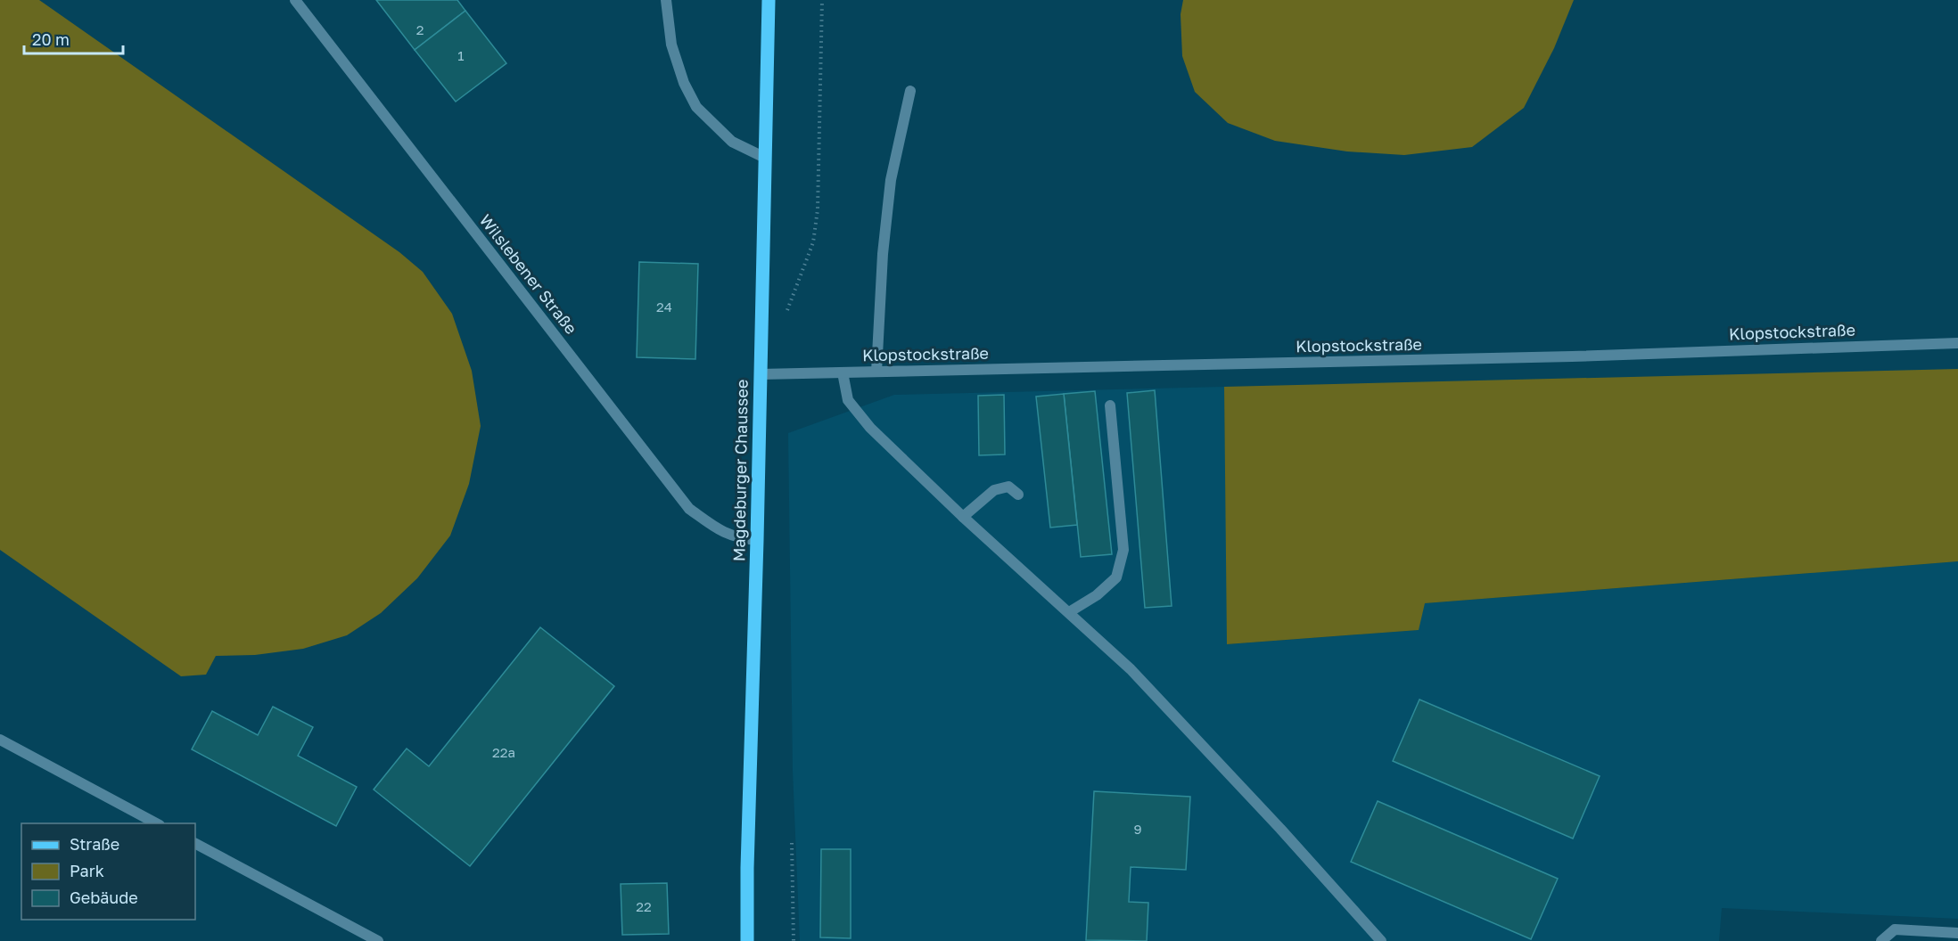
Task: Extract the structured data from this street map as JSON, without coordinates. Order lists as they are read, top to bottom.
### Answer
{
  "streets": {
    "main road": ["Magdeburger Chaussee"],
    "street": ["Wilslebener Straße", "Klopstockstraße"]
  },
  "crossings": [
    ["Wilslebener Straße", "Magdeburger Chaussee"],
    ["Klopstockstraße", "Magdeburger Chaussee"]
  ],
  "house_numbers": [
    "2",
    "1",
    "24",
    "22a",
    "9",
    "22"
  ],
  "legend": ["Straße", "Park", "Gebäude"],
  "scale_bar": "20 m"
}
